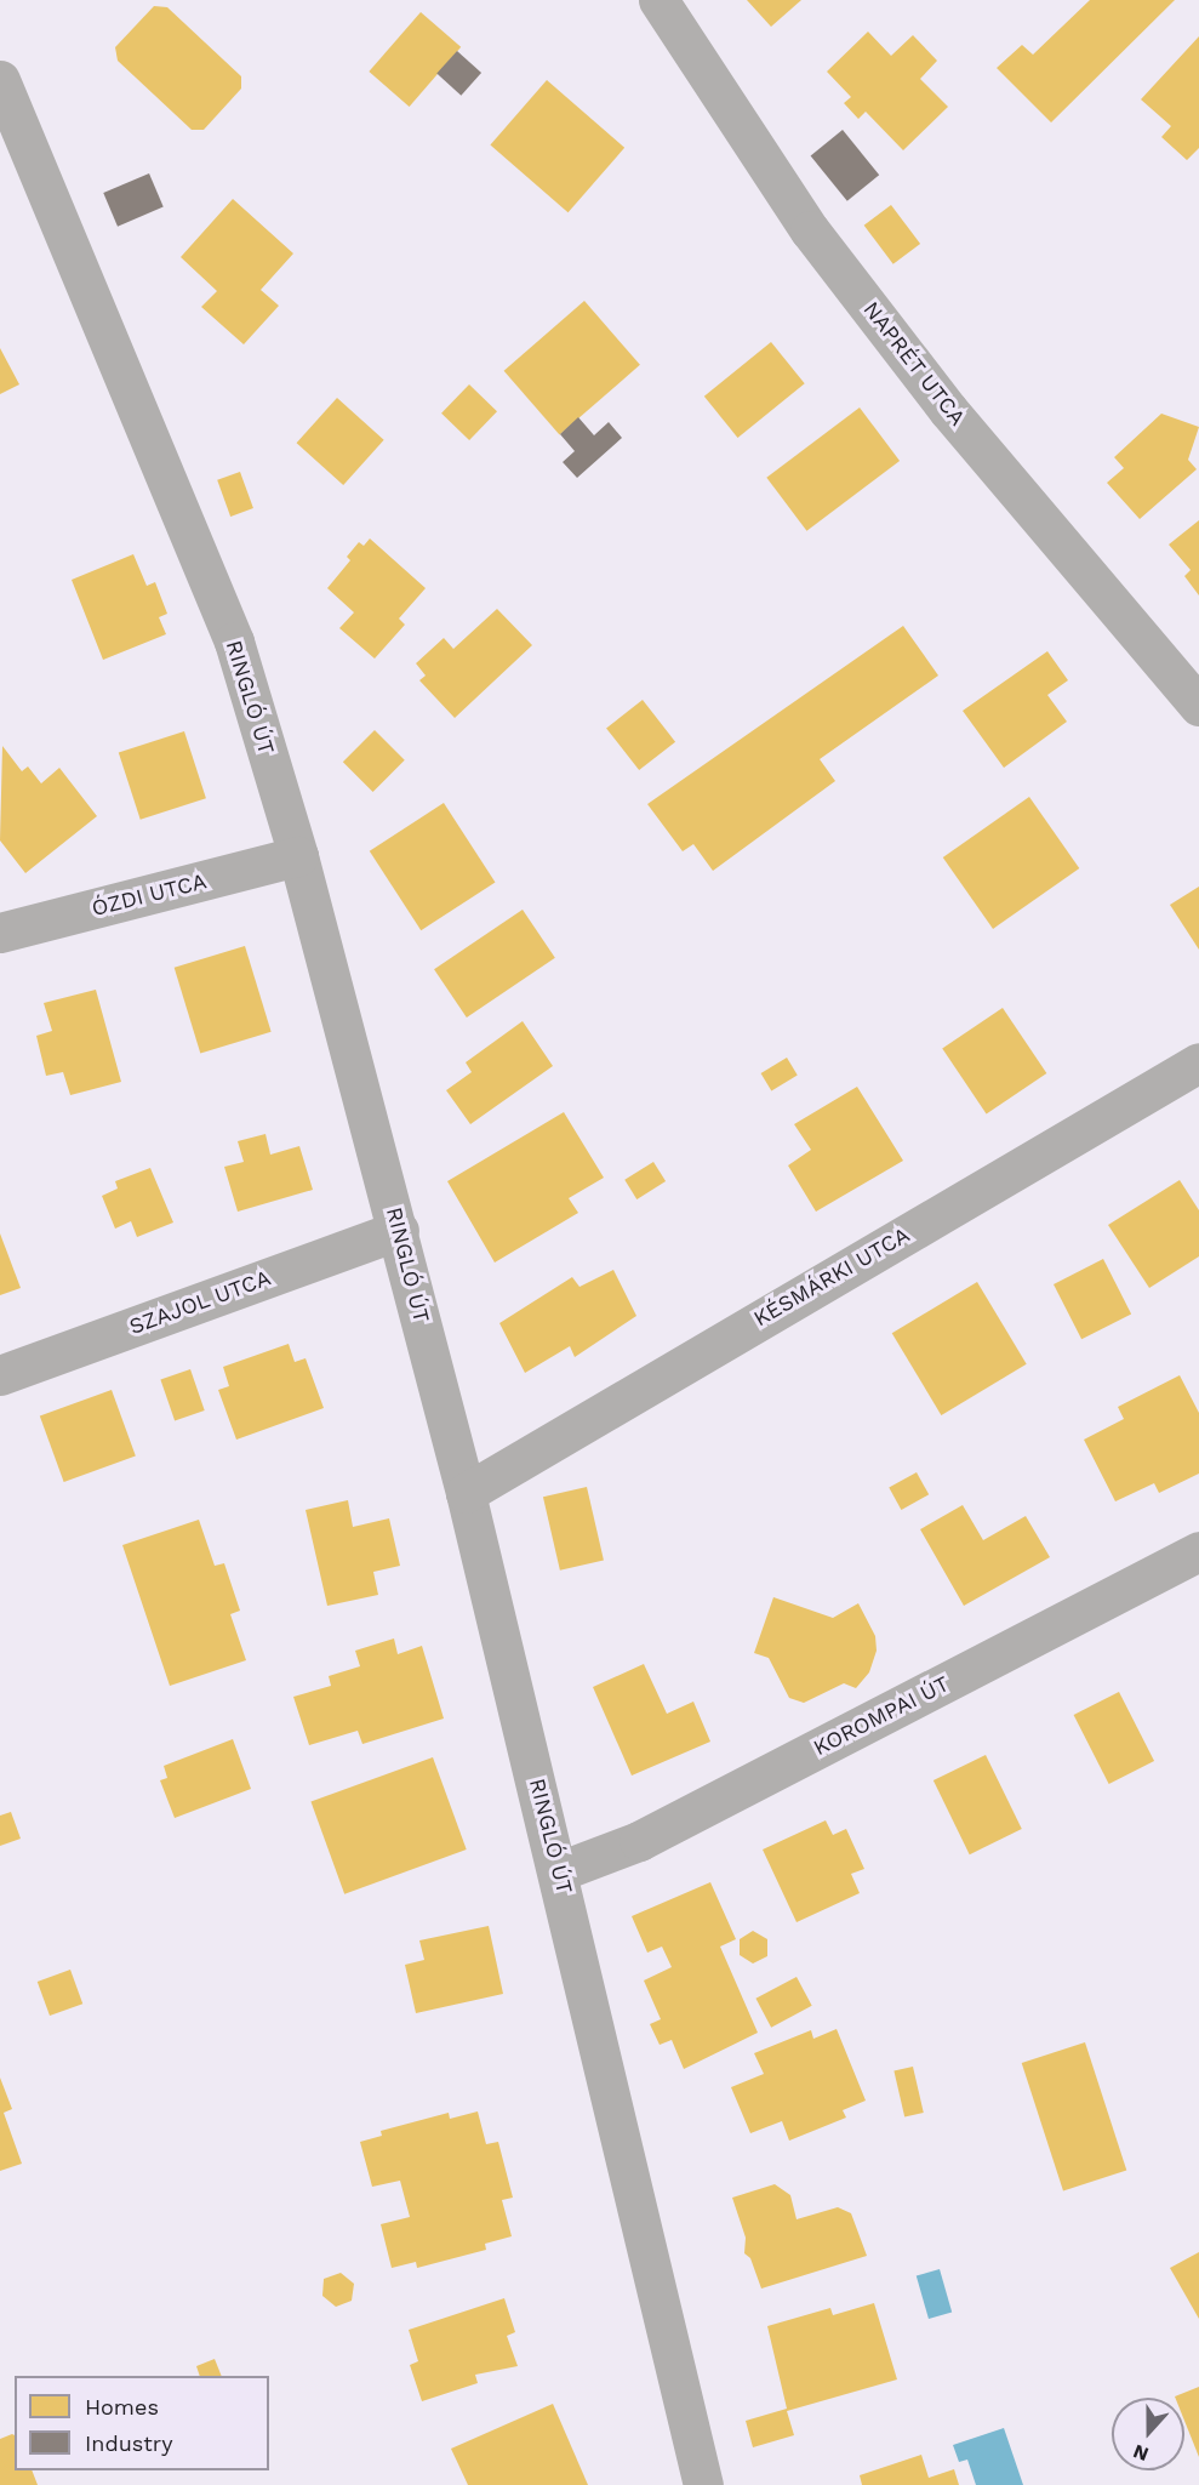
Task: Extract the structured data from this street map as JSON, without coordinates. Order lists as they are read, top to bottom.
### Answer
{
  "streets": {
    "street": [
      "NAPRÉT UTCA",
      "RINGLÓ ÚT",
      "ÓZDI UTCA",
      "KÉSMÁRKI UTCA",
      "SZAJOL UTCA",
      "KOROMPAI ÚT"
    ]
  },
  "crossings": [
    ["RINGLÓ ÚT", "ÓZDI UTCA"],
    ["RINGLÓ ÚT", "KÉSMÁRKI UTCA"],
    ["RINGLÓ ÚT", "SZAJOL UTCA"],
    ["RINGLÓ ÚT", "KOROMPAI ÚT"]
  ],
  "legend": ["Homes", "Industry"],
  "north": "bottom"
}
